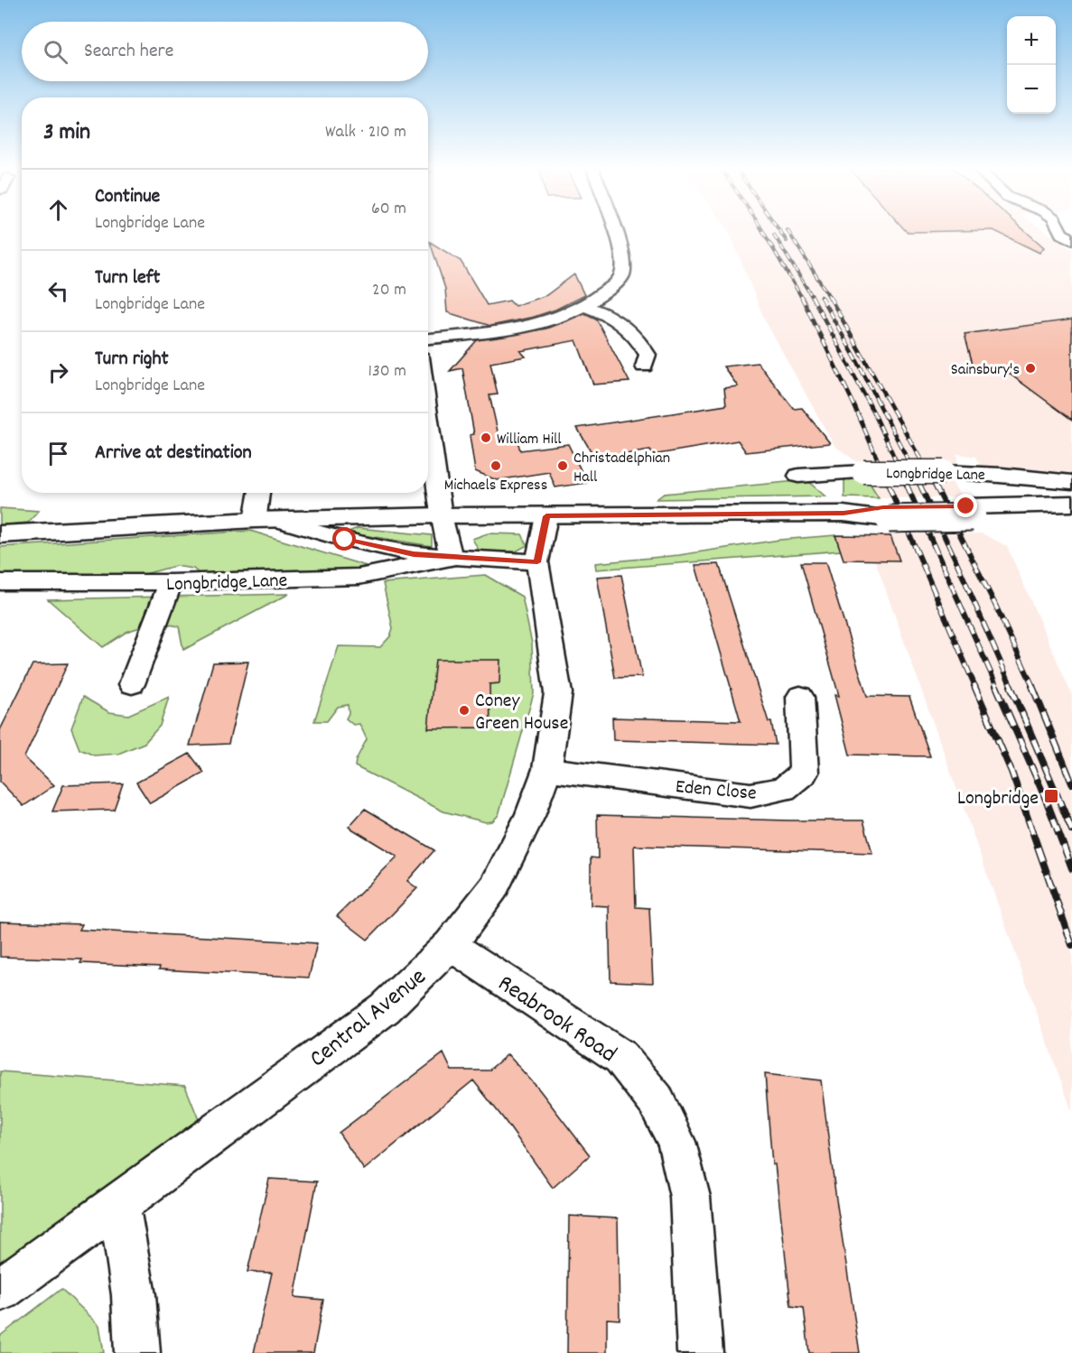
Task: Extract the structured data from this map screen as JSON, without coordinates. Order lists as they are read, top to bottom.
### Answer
{
  "streets": {
    "street": [
      "Longbridge Lane",
      "Eden Close",
      "Central Avenue",
      "Reabrook Road"
    ]
  },
  "crossings": [
    ["Longbridge Lane", "Central Avenue"],
    ["Eden Close", "Central Avenue"],
    ["Central Avenue", "Reabrook Road"]
  ],
  "places": {
    "other": [
      "Sainsbury's",
      "William Hill",
      "Michaels Express",
      "Christadelphian Hall",
      "Coney Green House"
    ],
    "transit": ["Longbridge"]
  },
  "page": {
    "map_buttons": ["+", "−"],
    "search": "Search here",
    "heading": ["3 min", "Walk · 210 m"],
    "list": [
      ["Continue", "Longbridge Lane", "60 m"],
      ["Turn left", "Longbridge Lane", "20 m"],
      ["Turn right", "Longbridge Lane", "130 m"],
      "Arrive at destination"
    ]
  }
}
